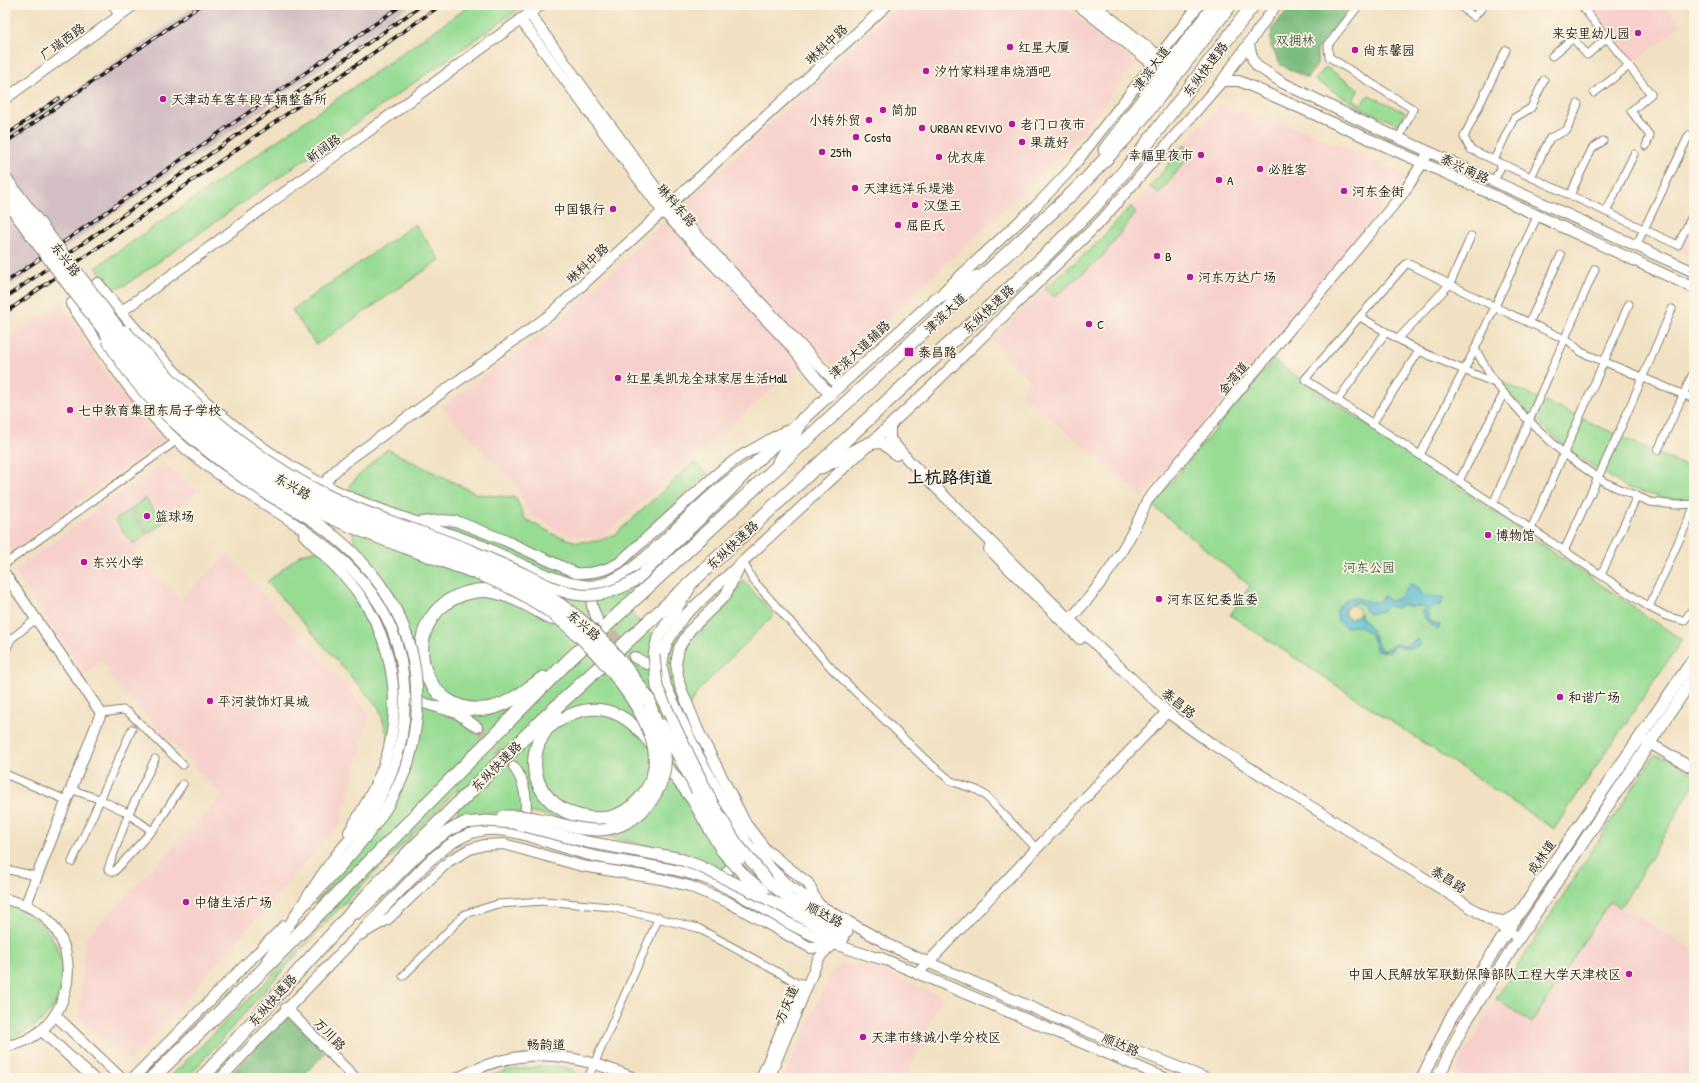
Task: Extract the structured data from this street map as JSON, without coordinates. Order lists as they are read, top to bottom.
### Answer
{
  "streets": {
    "highway": ["津滨大道", "东纵快速路", "东兴路"],
    "main road": ["津滨大道辅路", "成林道", "顺达路"],
    "street": [
      "广瑞西路",
      "琳科中路",
      "新阔路",
      "泰兴南路",
      "琳科东路",
      "金湾道",
      "泰昌路",
      "万庆道",
      "万川路",
      "畅韵道"
    ]
  },
  "crossings": [
    ["琳科中路", "琳科东路"],
    ["津滨大道", "东纵快速路"],
    ["津滨大道", "津滨大道辅路"],
    ["东纵快速路", "东兴路"],
    ["新阔路", "琳科东路"],
    ["泰兴南路", "金湾道"],
    ["琳科东路", "津滨大道辅路"],
    ["东兴路", "津滨大道辅路"],
    ["东兴路", "顺达路"],
    ["金湾道", "泰昌路"],
    ["泰昌路", "成林道"]
  ],
  "districts": ["上杭路街道"],
  "parks": ["双拥林", "河东公园"],
  "places": {
    "other": [
      "来安里幼儿园",
      "红星大厦",
      "尚东馨园",
      "汐竹家料理串烧酒吧",
      "天津动车客车段车辆整备所",
      "简加",
      "小转外贸",
      "老门口夜市",
      "URBAN REVIVO",
      "Costa",
      "果蔬好",
      "25th",
      "幸福里夜市",
      "优衣库",
      "必胜客",
      "A",
      "天津远洋乐堤港",
      "河东金街",
      "汉堡王",
      "中国银行",
      "屈臣氏",
      "B",
      "河东万达广场",
      "C",
      "红星美凯龙全球家居生活Mall",
      "七中教育集团东局子学校",
      "篮球场",
      "博物馆",
      "东兴小学",
      "河东区纪委监委",
      "和谐广场",
      "平河装饰灯具城",
      "中储生活广场",
      "中国人民解放军联勤保障部队工程大学天津校区",
      "天津市缘诚小学分校区"
    ],
    "transit": ["泰昌路"]
  }
}
